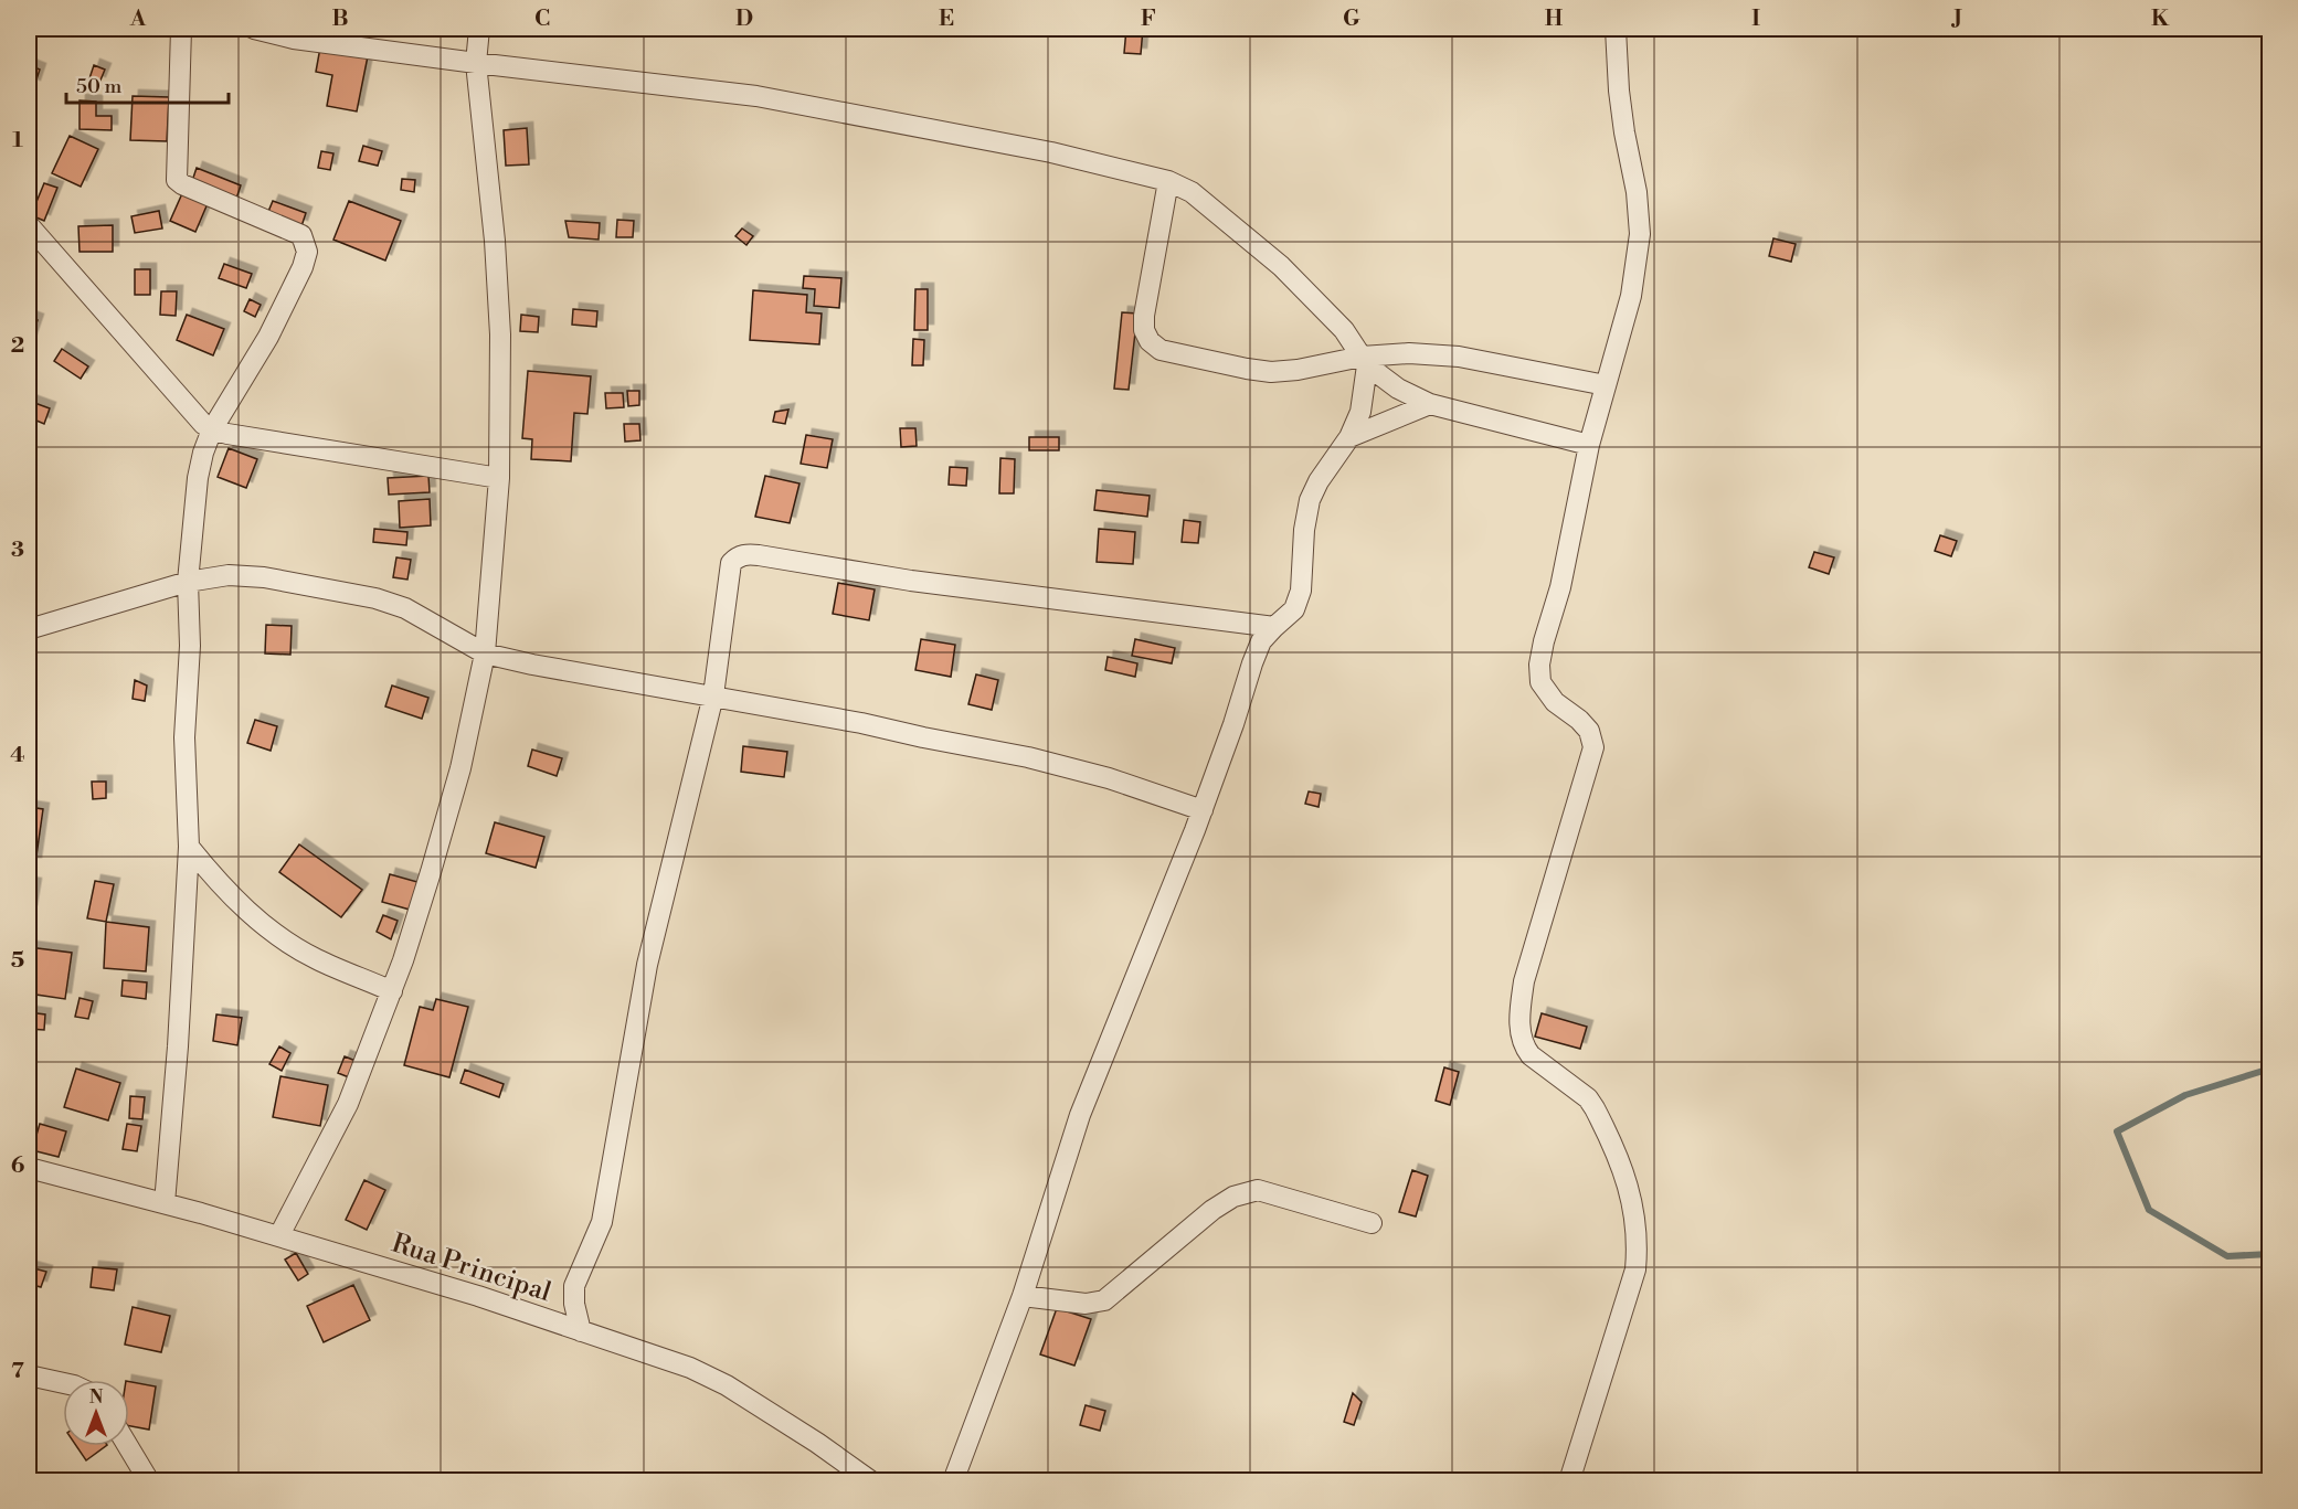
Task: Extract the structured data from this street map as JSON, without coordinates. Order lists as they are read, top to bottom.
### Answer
{
  "streets": {
    "street": ["Rua Principal"]
  },
  "scale_bar": "50 m",
  "north": "top",
  "grid": {
    "columns": [
      "A",
      "B",
      "C",
      "D",
      "E",
      "F",
      "G",
      "H",
      "I",
      "J",
      "K"
    ],
    "rows": [
      "1",
      "2",
      "3",
      "4",
      "5",
      "6",
      "7"
    ]
  }
}
